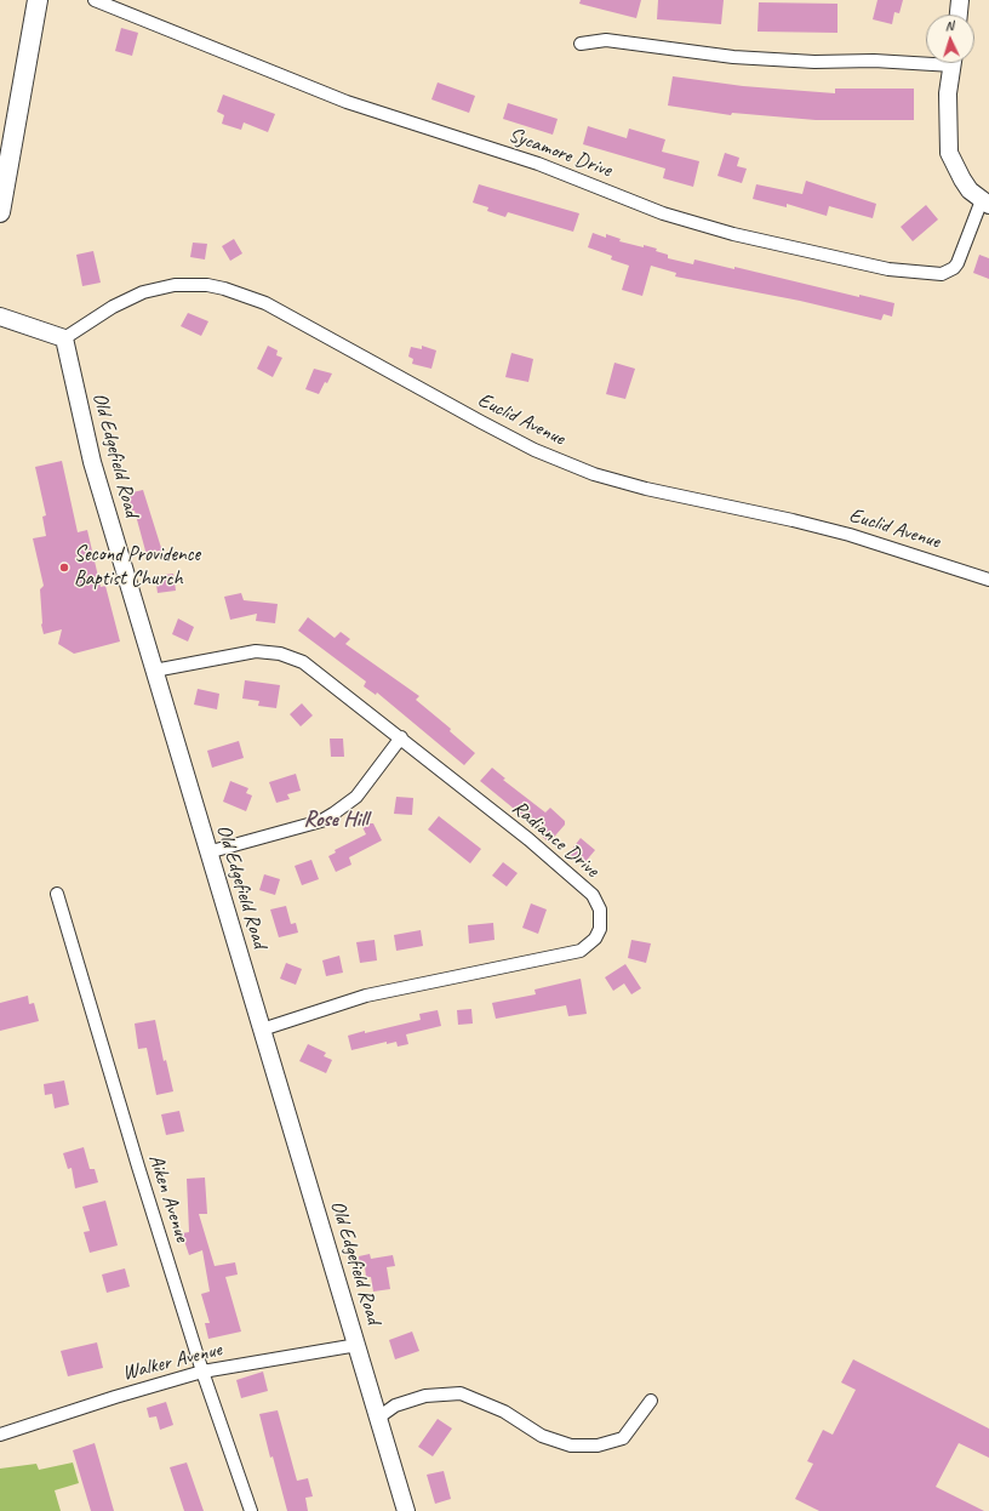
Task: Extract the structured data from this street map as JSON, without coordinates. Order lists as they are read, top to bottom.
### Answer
{
  "streets": {
    "street": [
      "Sycamore Drive",
      "Euclid Avenue",
      "Old Edgefield Road",
      "Radiance Drive",
      "Aiken Avenue",
      "Walker Avenue"
    ]
  },
  "crossings": [
    ["Euclid Avenue", "Old Edgefield Road"],
    ["Old Edgefield Road", "Radiance Drive"],
    ["Old Edgefield Road", "Walker Avenue"],
    ["Aiken Avenue", "Walker Avenue"]
  ],
  "districts": ["Rose Hill"],
  "places": ["Second Providence Baptist Church"],
  "north": "top"
}
